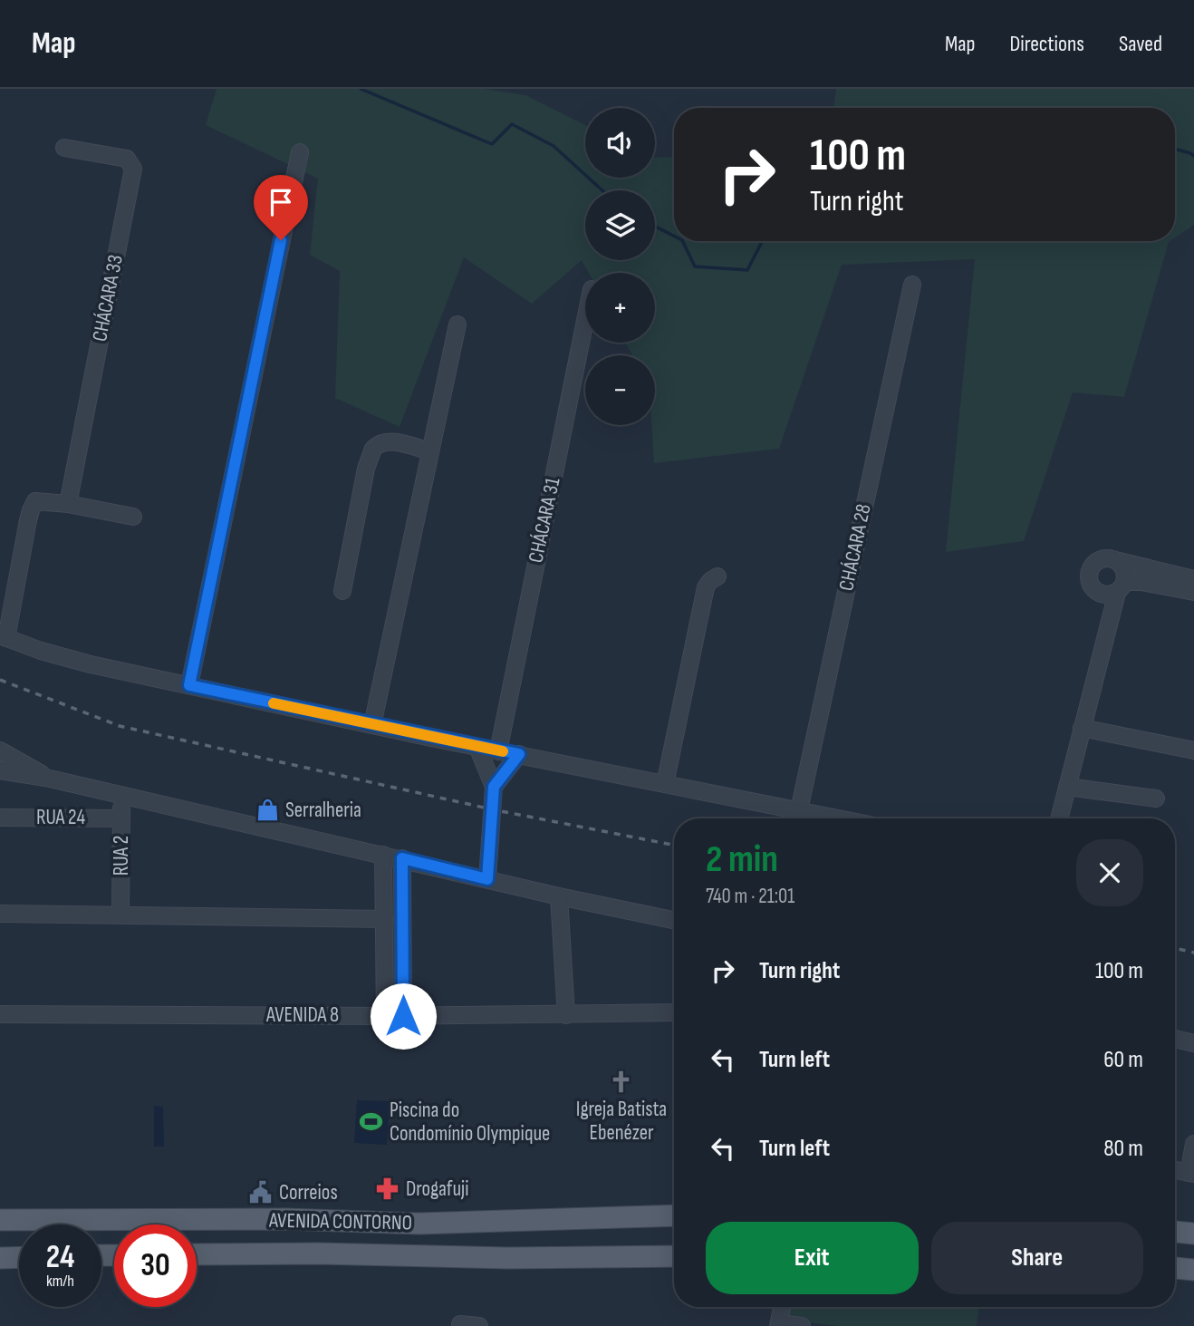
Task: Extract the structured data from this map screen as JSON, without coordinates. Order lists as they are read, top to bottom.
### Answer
{
  "streets": {
    "main road": ["AVENIDA CONTORNO"],
    "street": [
      "CHÁCARA 33",
      "CHÁCARA 31",
      "CHÁCARA 28",
      "RUA 24",
      "RUA 2",
      "AVENIDA 8"
    ]
  },
  "crossings": [
    ["RUA 24", "RUA 2"]
  ],
  "places": {
    "shop": ["Serralheria"],
    "church": ["Igreja Batista Ebenézer"],
    "sports": ["Piscina do Condomínio Olympique"],
    "pharmacy": ["Drogafuji"],
    "public building": ["Correios"]
  },
  "page": {
    "header": "Map",
    "nav": ["Map", "Directions", "Saved"],
    "map_buttons": ["+", "−"],
    "turn": ["100 m", "Turn right"],
    "heading": ["2 min", "740 m · 21:01"],
    "list": [
      {
        "name": "Turn right",
        "value": "100 m"
      },
      {
        "name": "Turn left",
        "value": "60 m"
      },
      {
        "name": "Turn left",
        "value": "80 m"
      }
    ],
    "buttons": ["Exit", "Share"],
    "speed": "24 km/h",
    "limit": "30"
  }
}
